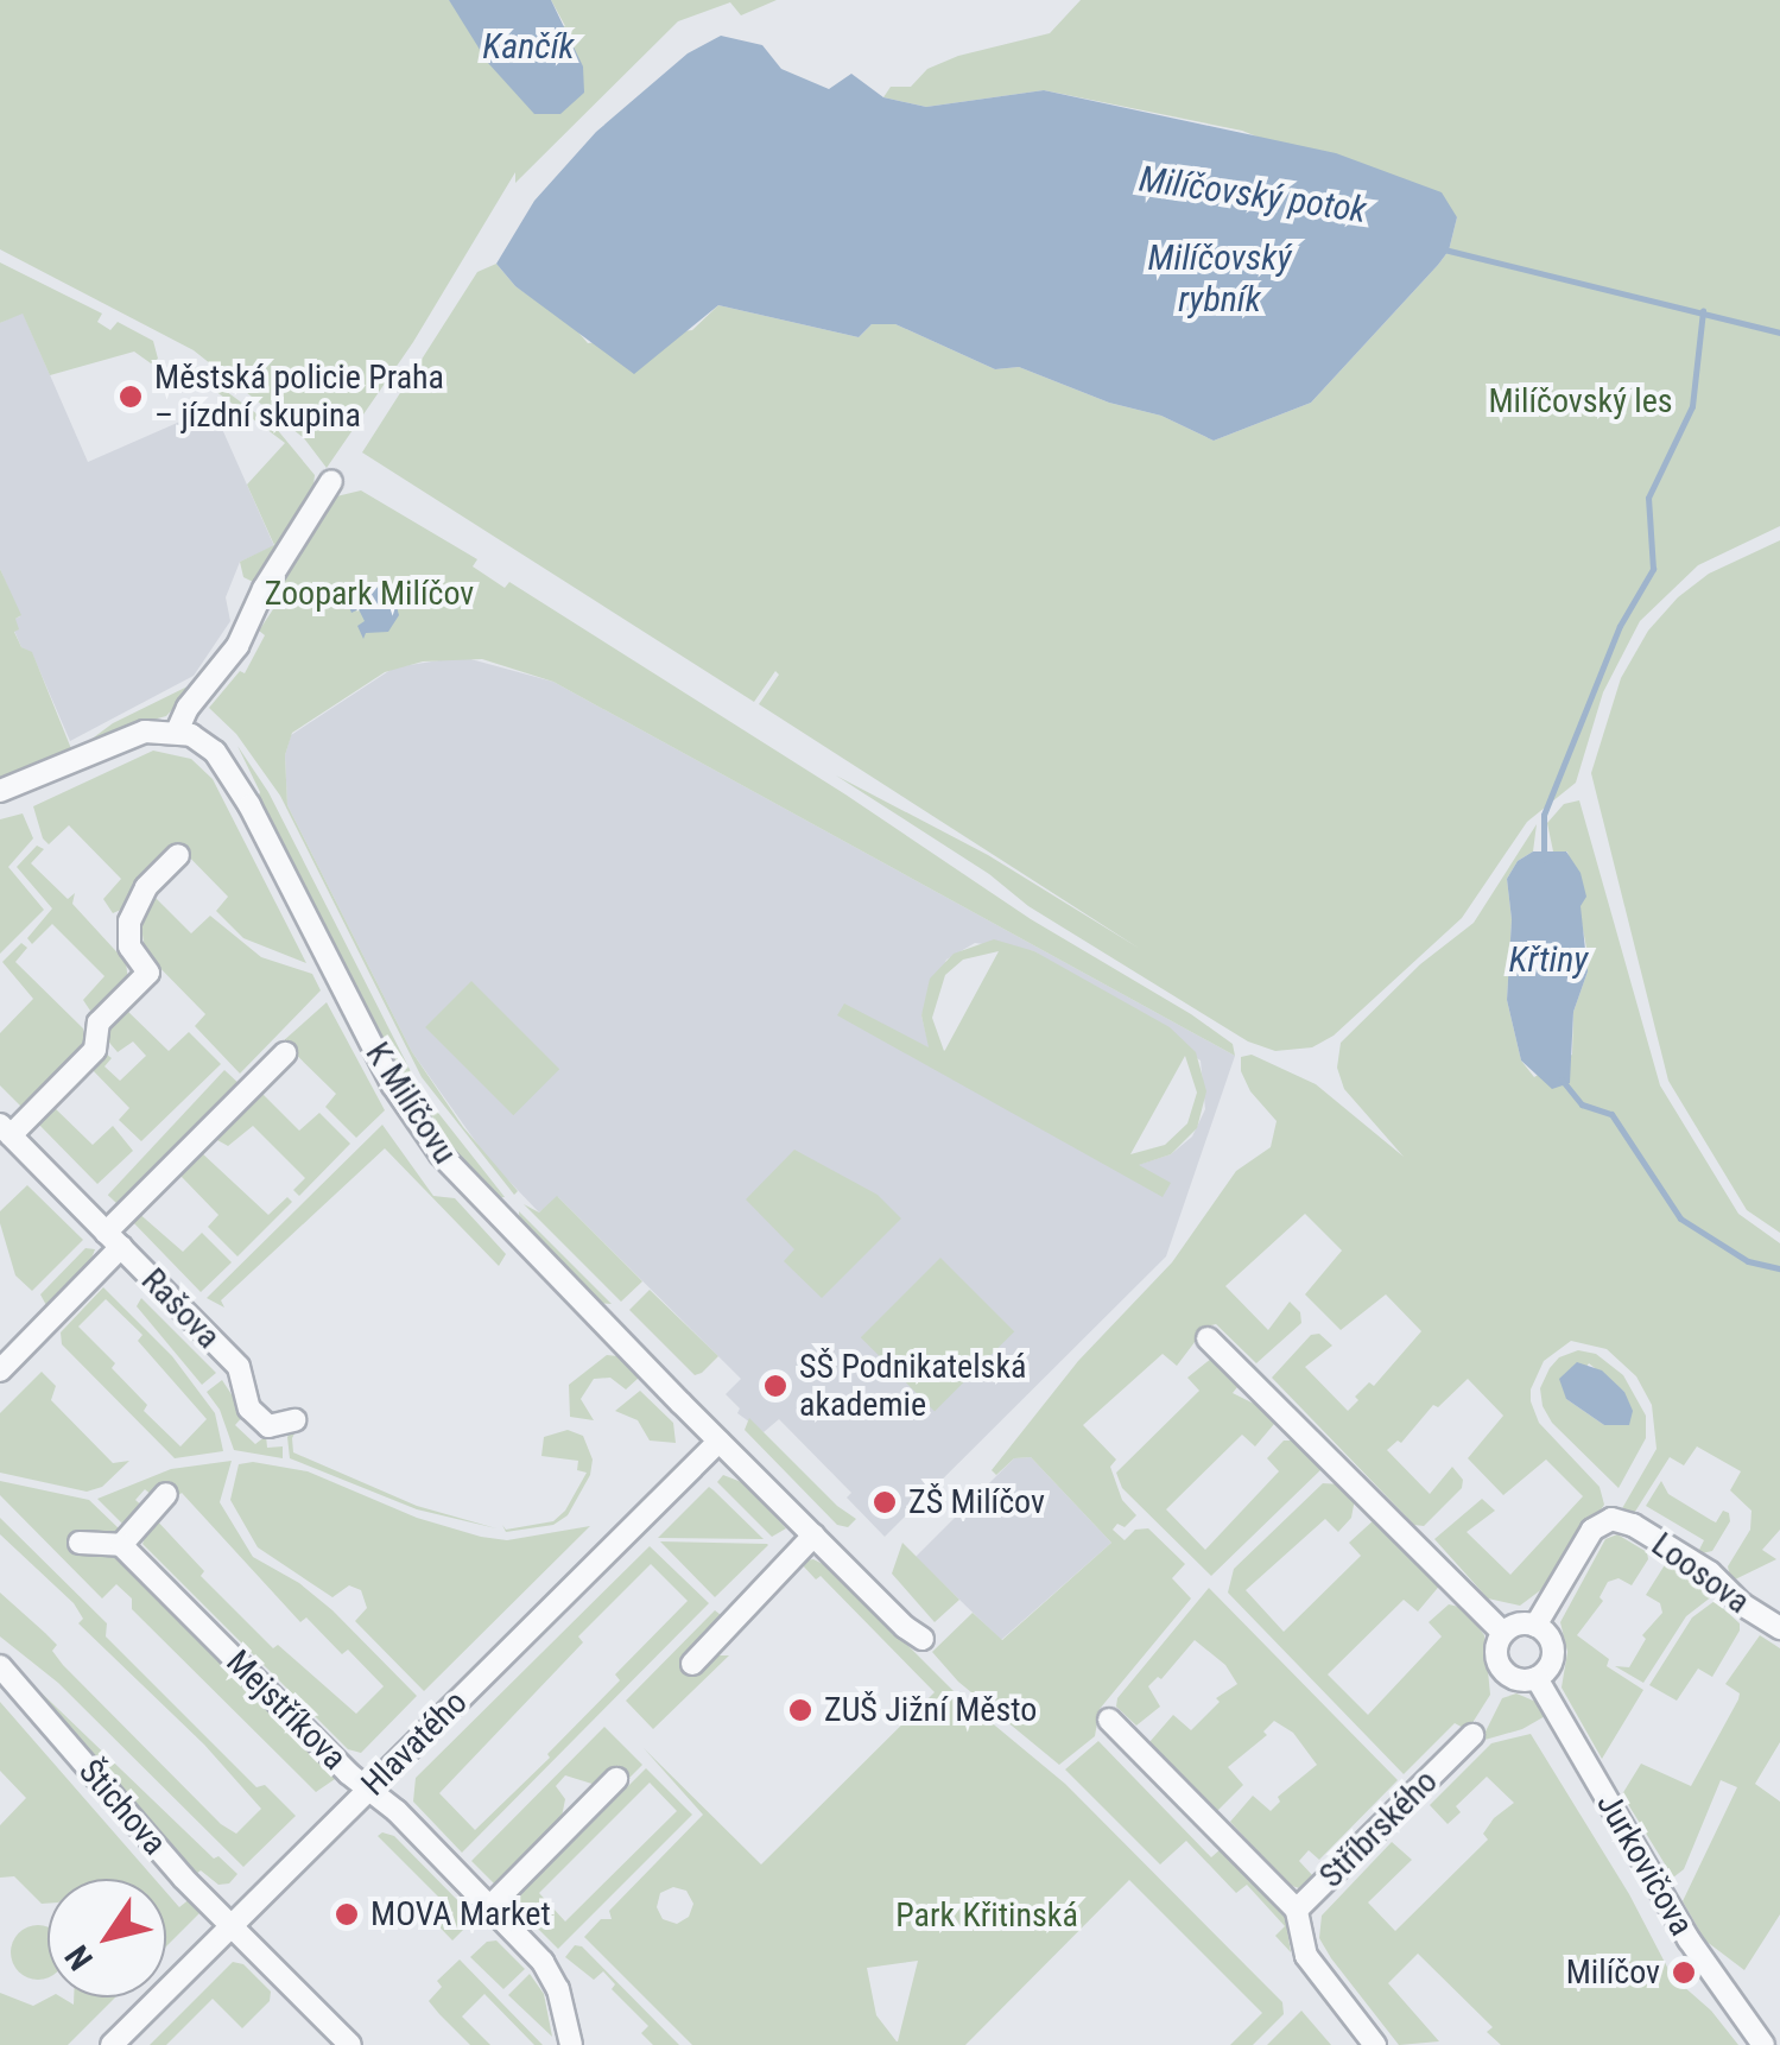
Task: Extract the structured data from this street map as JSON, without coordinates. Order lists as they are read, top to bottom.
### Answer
{
  "streets": {
    "street": [
      "K Milíčovu",
      "Rašova",
      "Loosova",
      "Mejstříkova",
      "Hlavatého",
      "Štichova",
      "Stříbrského",
      "Jurkovičova"
    ]
  },
  "crossings": [
    ["K Milíčovu", "Hlavatého"],
    ["Loosova", "Jurkovičova"],
    ["Mejstříkova", "Hlavatého"],
    ["Hlavatého", "Štichova"]
  ],
  "water": [
    "Kančík",
    "Milíčovský potok",
    "Milíčovský rybník",
    "Křtiny"
  ],
  "parks": ["Milíčovský les", "Zoopark Milíčov", "Park Křitinská"],
  "places": [
    "Městská policie Praha – jízdní skupina",
    "SŠ Podnikatelská akademie",
    "ZŠ Milíčov",
    "ZUŠ Jižní Město",
    "MOVA Market",
    "Milíčov"
  ],
  "north": "bottom left"
}
